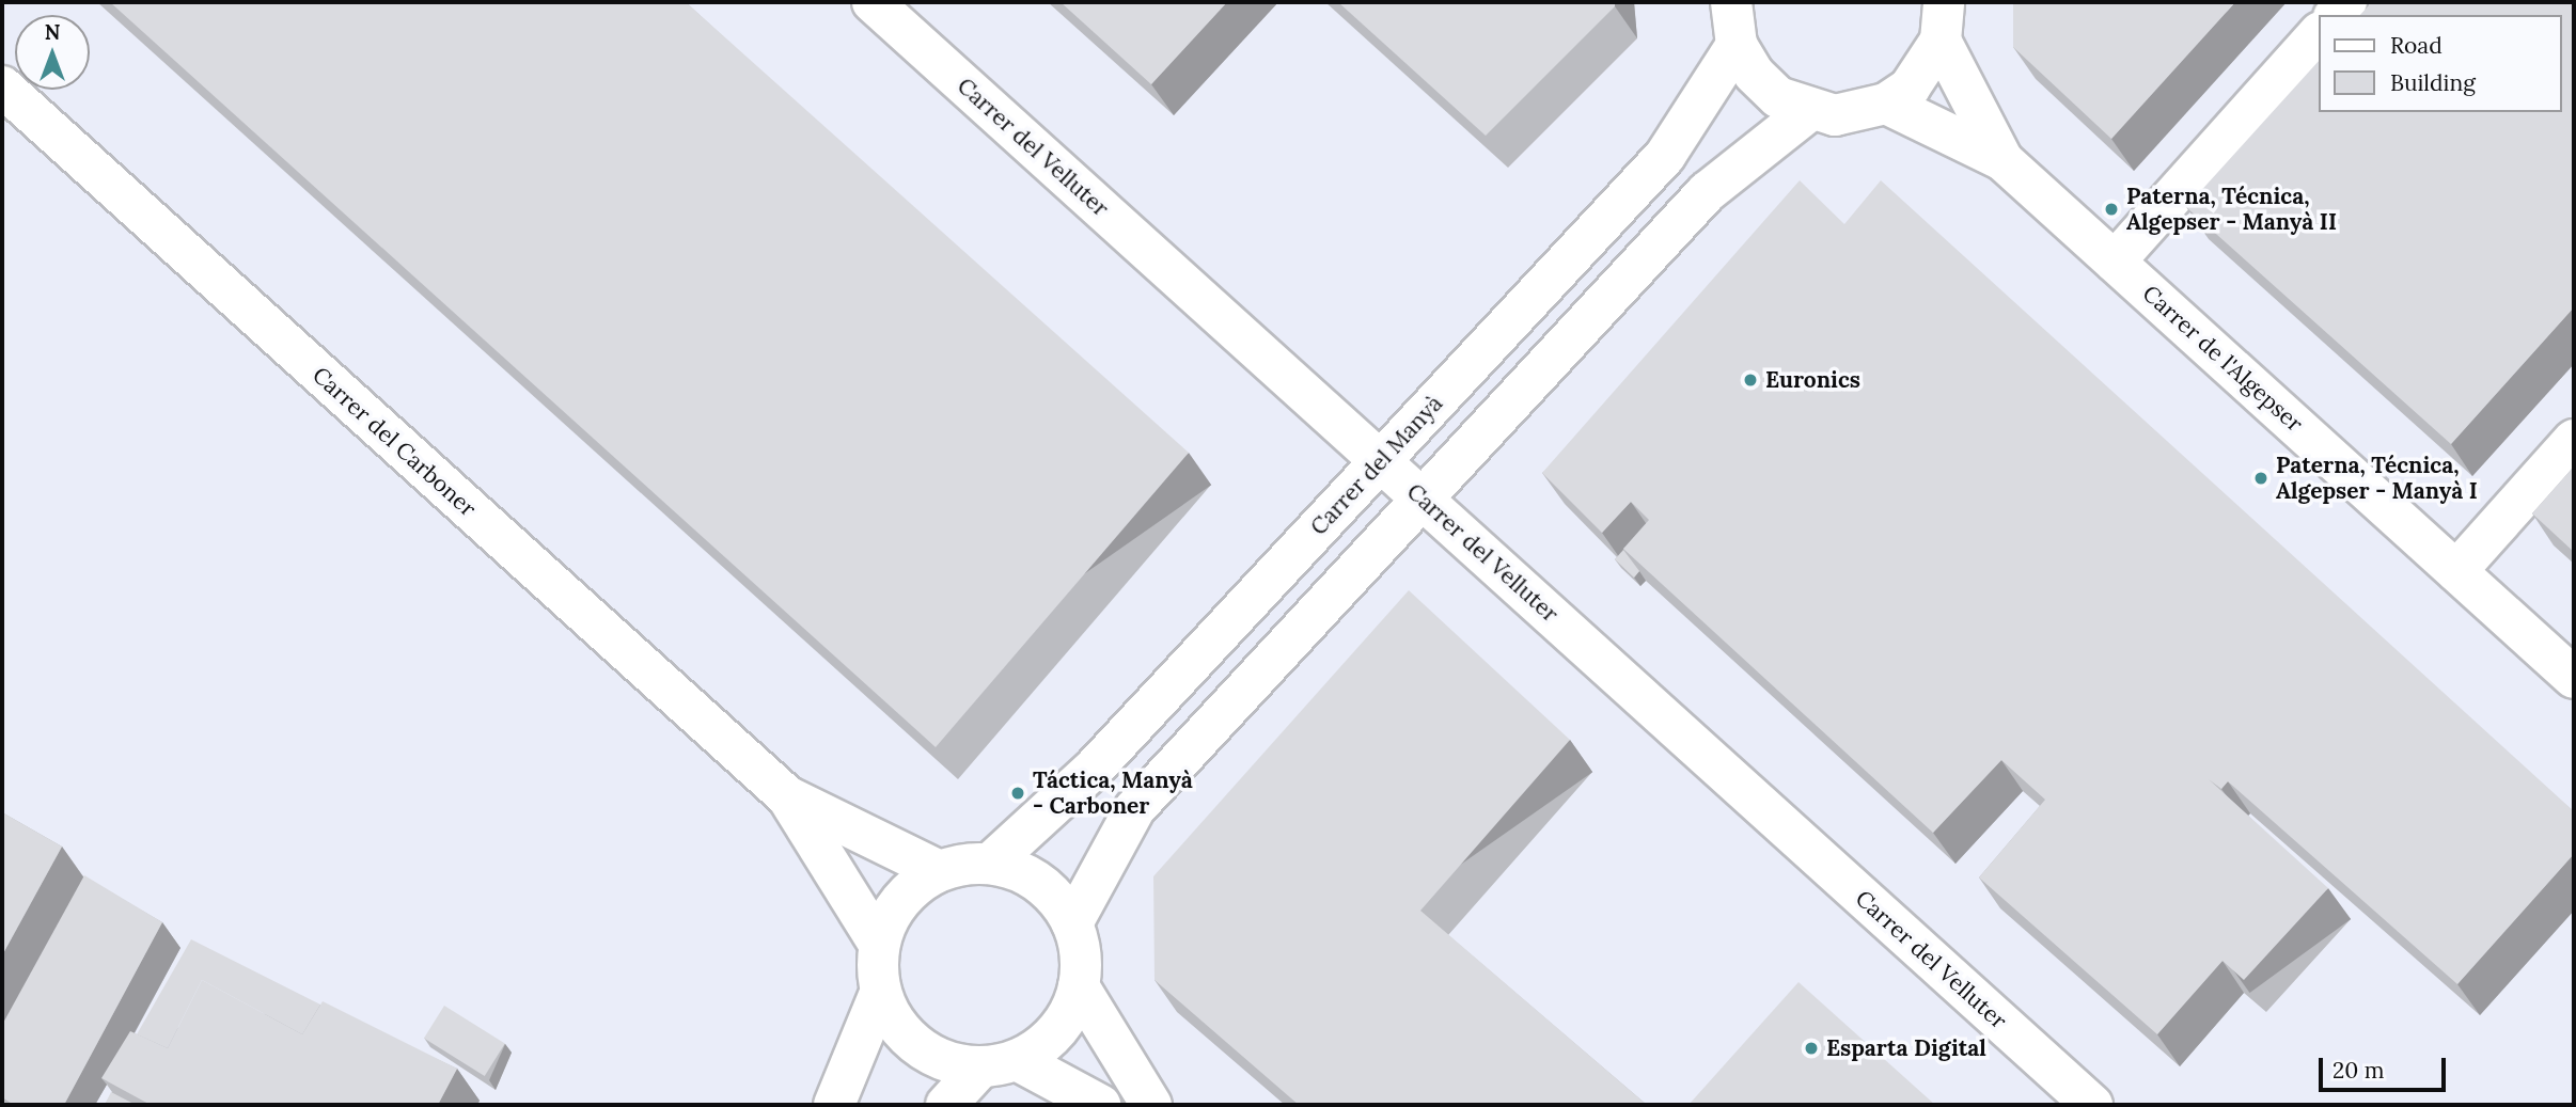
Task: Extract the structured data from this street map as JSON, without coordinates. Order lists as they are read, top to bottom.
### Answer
{
  "streets": {
    "street": [
      "Carrer del Velluter",
      "Carrer de l'Algepser",
      "Carrer del Carboner",
      "Carrer del Manyà"
    ]
  },
  "crossings": [
    ["Carrer del Velluter", "Carrer del Manyà"],
    ["Carrer del Carboner", "Carrer del Manyà"]
  ],
  "places": [
    "Paterna, Técnica, Algepser - Manyà II",
    "Euronics",
    "Paterna, Técnica, Algepser - Manyà I",
    "Táctica, Manyà - Carboner",
    "Esparta Digital"
  ],
  "legend": ["Road", "Building"],
  "scale_bar": "20 m",
  "north": "top"
}
